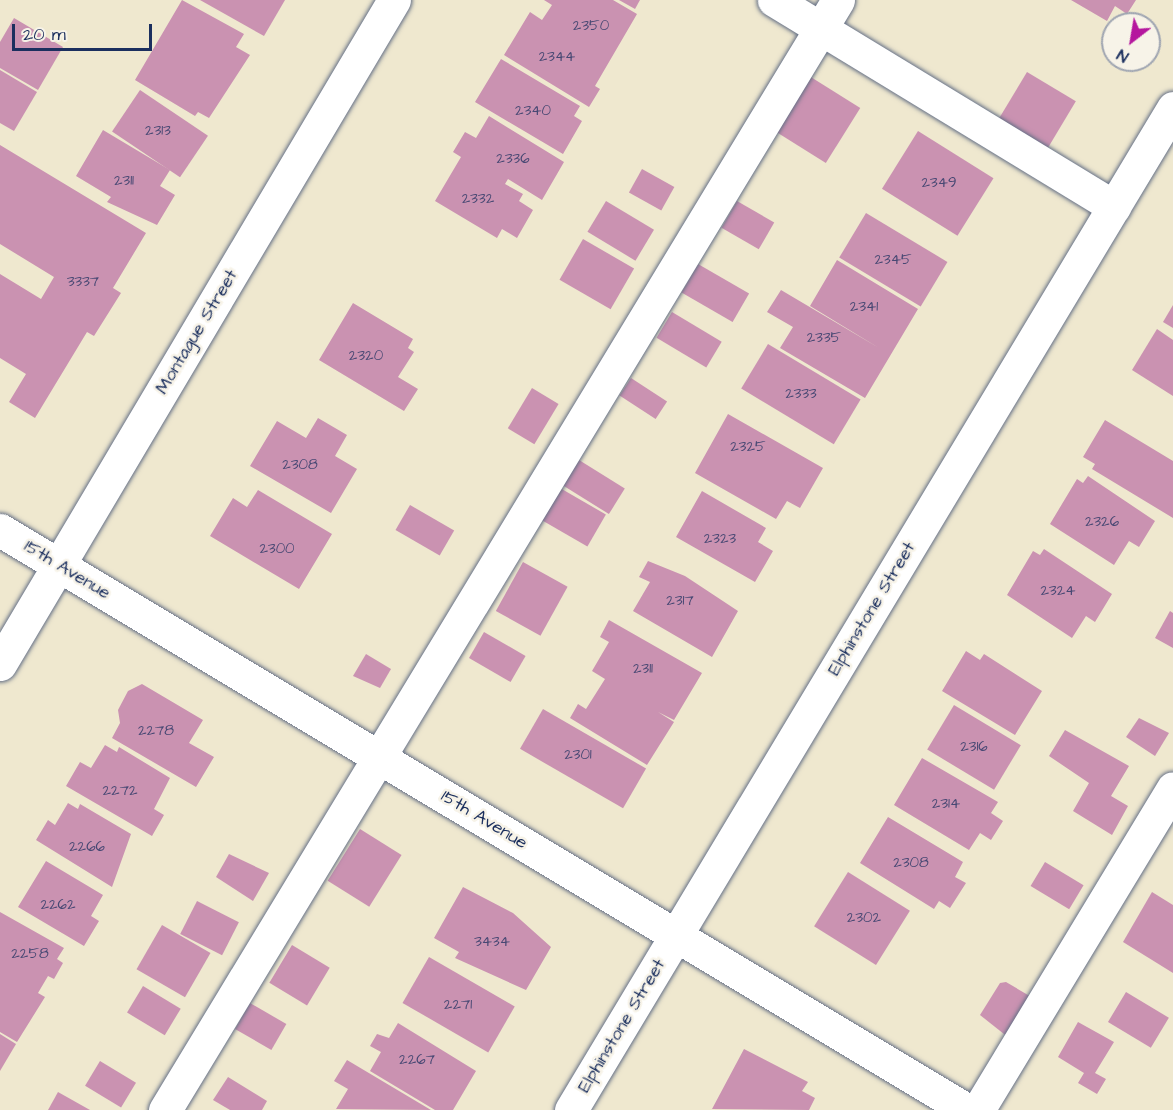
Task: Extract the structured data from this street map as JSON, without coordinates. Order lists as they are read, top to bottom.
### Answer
{
  "streets": {
    "street": ["Montague Street", "15th Avenue", "Elphinstone Street"]
  },
  "crossings": [
    ["Montague Street", "15th Avenue"],
    ["15th Avenue", "Elphinstone Street"]
  ],
  "house_numbers": [
    "2350",
    "2344",
    "2340",
    "2313",
    "2336",
    "2311",
    "2349",
    "2332",
    "2345",
    "3337",
    "2341",
    "2335",
    "2320",
    "2333",
    "2325",
    "2308",
    "2326",
    "2323",
    "2300",
    "2324",
    "2317",
    "2311",
    "2278",
    "2316",
    "2301",
    "2272",
    "2314",
    "2266",
    "2308",
    "2262",
    "2302",
    "3434",
    "2258",
    "2271",
    "2267"
  ],
  "scale_bar": "20 m",
  "north": "bottom left"
}
